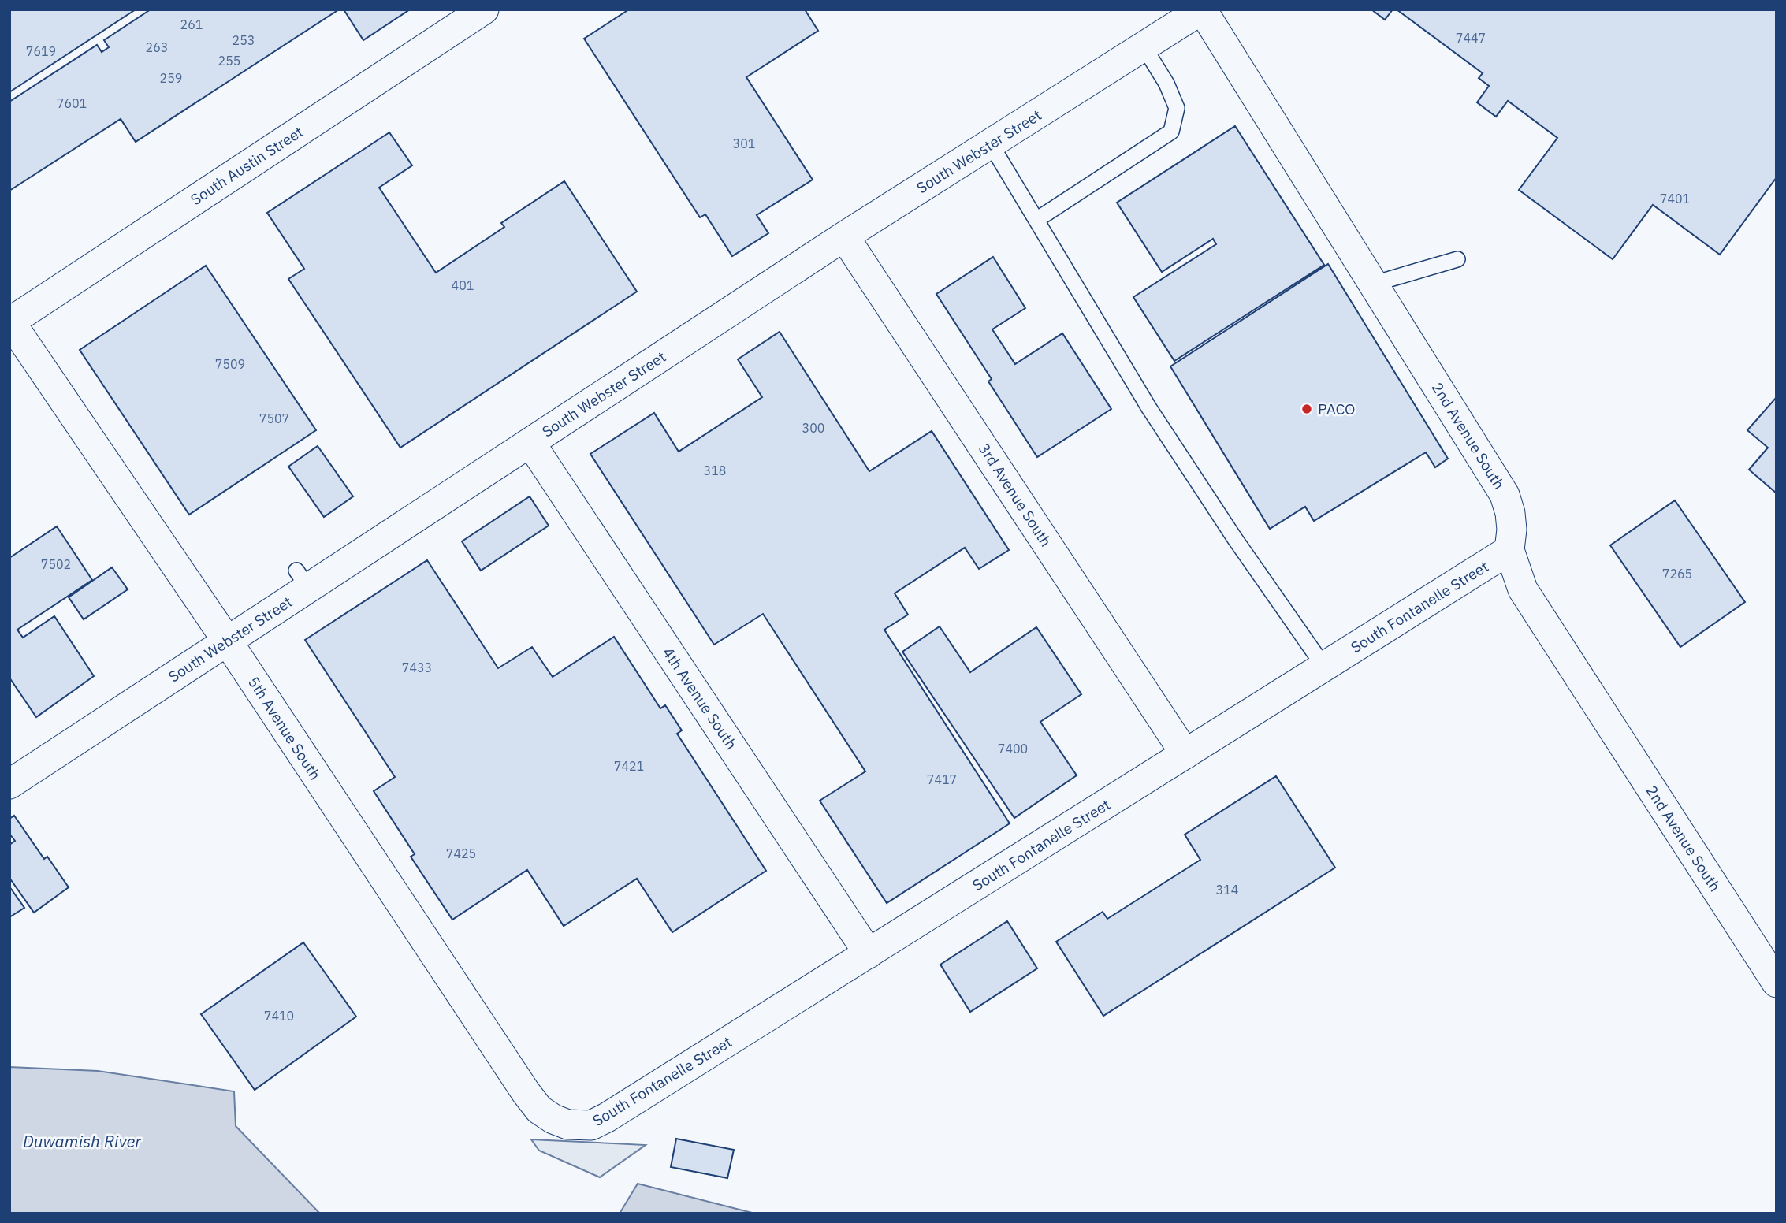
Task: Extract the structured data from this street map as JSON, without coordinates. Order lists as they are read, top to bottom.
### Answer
{
  "streets": {
    "street": [
      "South Webster Street",
      "South Austin Street",
      "2nd Avenue South",
      "3rd Avenue South",
      "South Fontanelle Street",
      "4th Avenue South",
      "5th Avenue South"
    ]
  },
  "crossings": [
    ["South Webster Street", "2nd Avenue South"],
    ["South Webster Street", "3rd Avenue South"],
    ["South Webster Street", "4th Avenue South"],
    ["South Webster Street", "5th Avenue South"],
    ["South Austin Street", "5th Avenue South"],
    ["2nd Avenue South", "South Fontanelle Street"],
    ["3rd Avenue South", "South Fontanelle Street"],
    ["South Fontanelle Street", "4th Avenue South"],
    ["South Fontanelle Street", "5th Avenue South"]
  ],
  "water": ["Duwamish River"],
  "places": ["PACO"],
  "house_numbers": [
    "261",
    "7447",
    "253",
    "263",
    "7619",
    "255",
    "259",
    "7601",
    "301",
    "7401",
    "401",
    "7509",
    "7507",
    "300",
    "318",
    "7502",
    "7265",
    "7433",
    "7400",
    "7421",
    "7417",
    "7425",
    "314",
    "7410"
  ]
}
